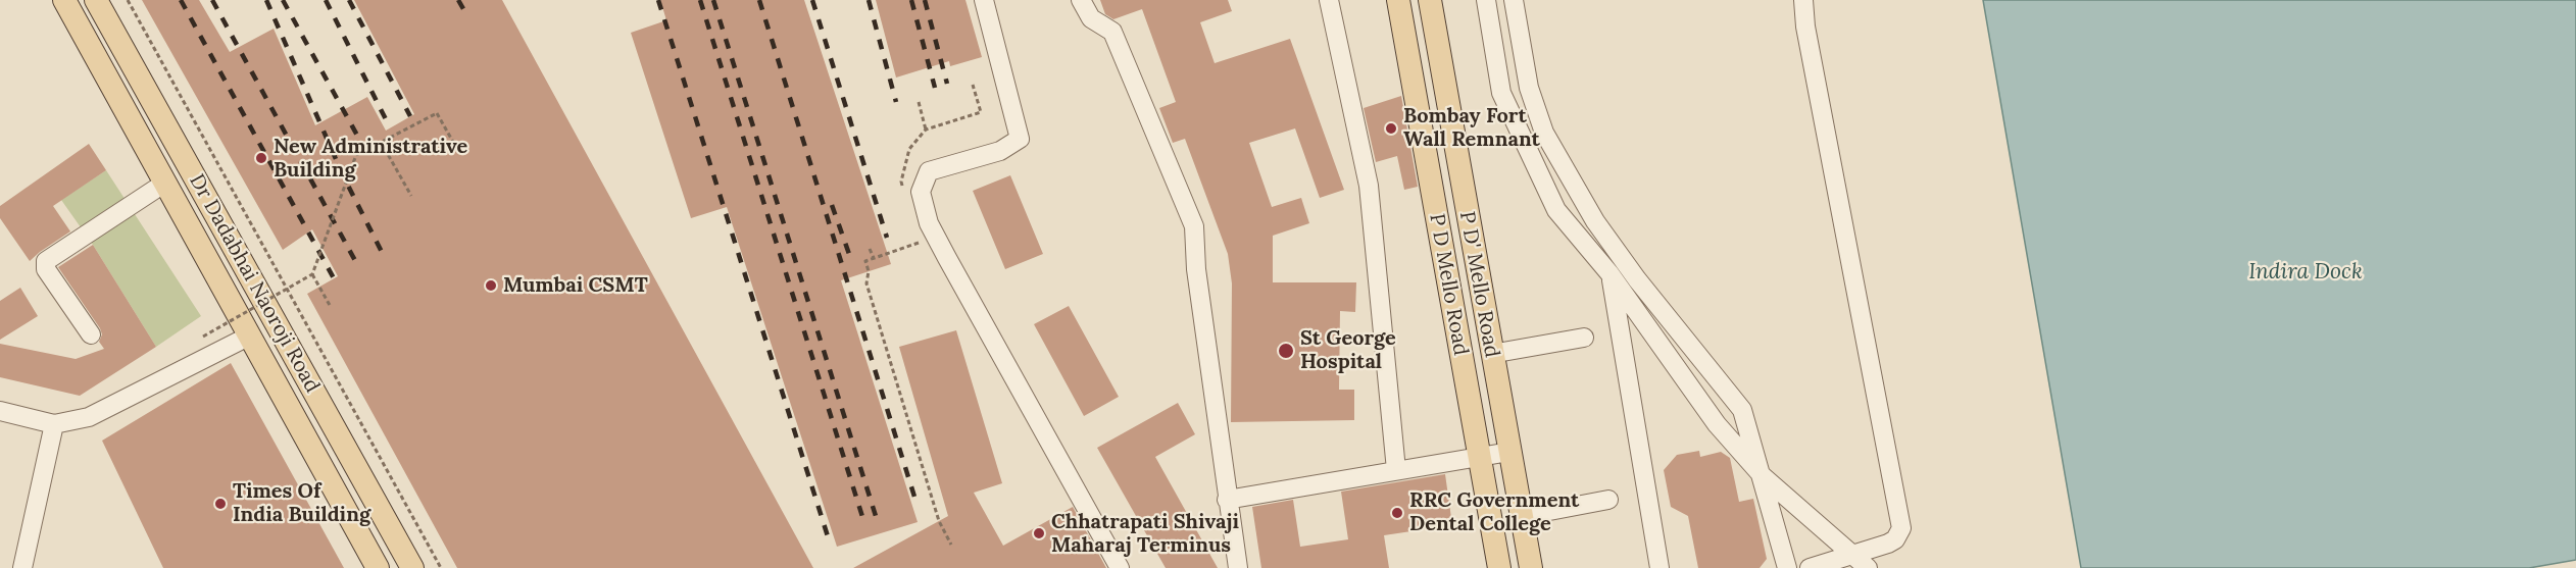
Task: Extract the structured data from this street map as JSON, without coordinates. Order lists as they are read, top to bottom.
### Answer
{
  "streets": {
    "main road": ["Dr Dadabhai Naoroji Road", "P D Mello Road", "P D' Mello Road"]
  },
  "water": ["Indira Dock"],
  "places": [
    "Bombay Fort Wall Remnant",
    "New Administrative Building",
    "Mumbai CSMT",
    "St George Hospital",
    "Times Of India Building",
    "RRC Government Dental College",
    "Chhatrapati Shivaji Maharaj Terminus"
  ]
}
